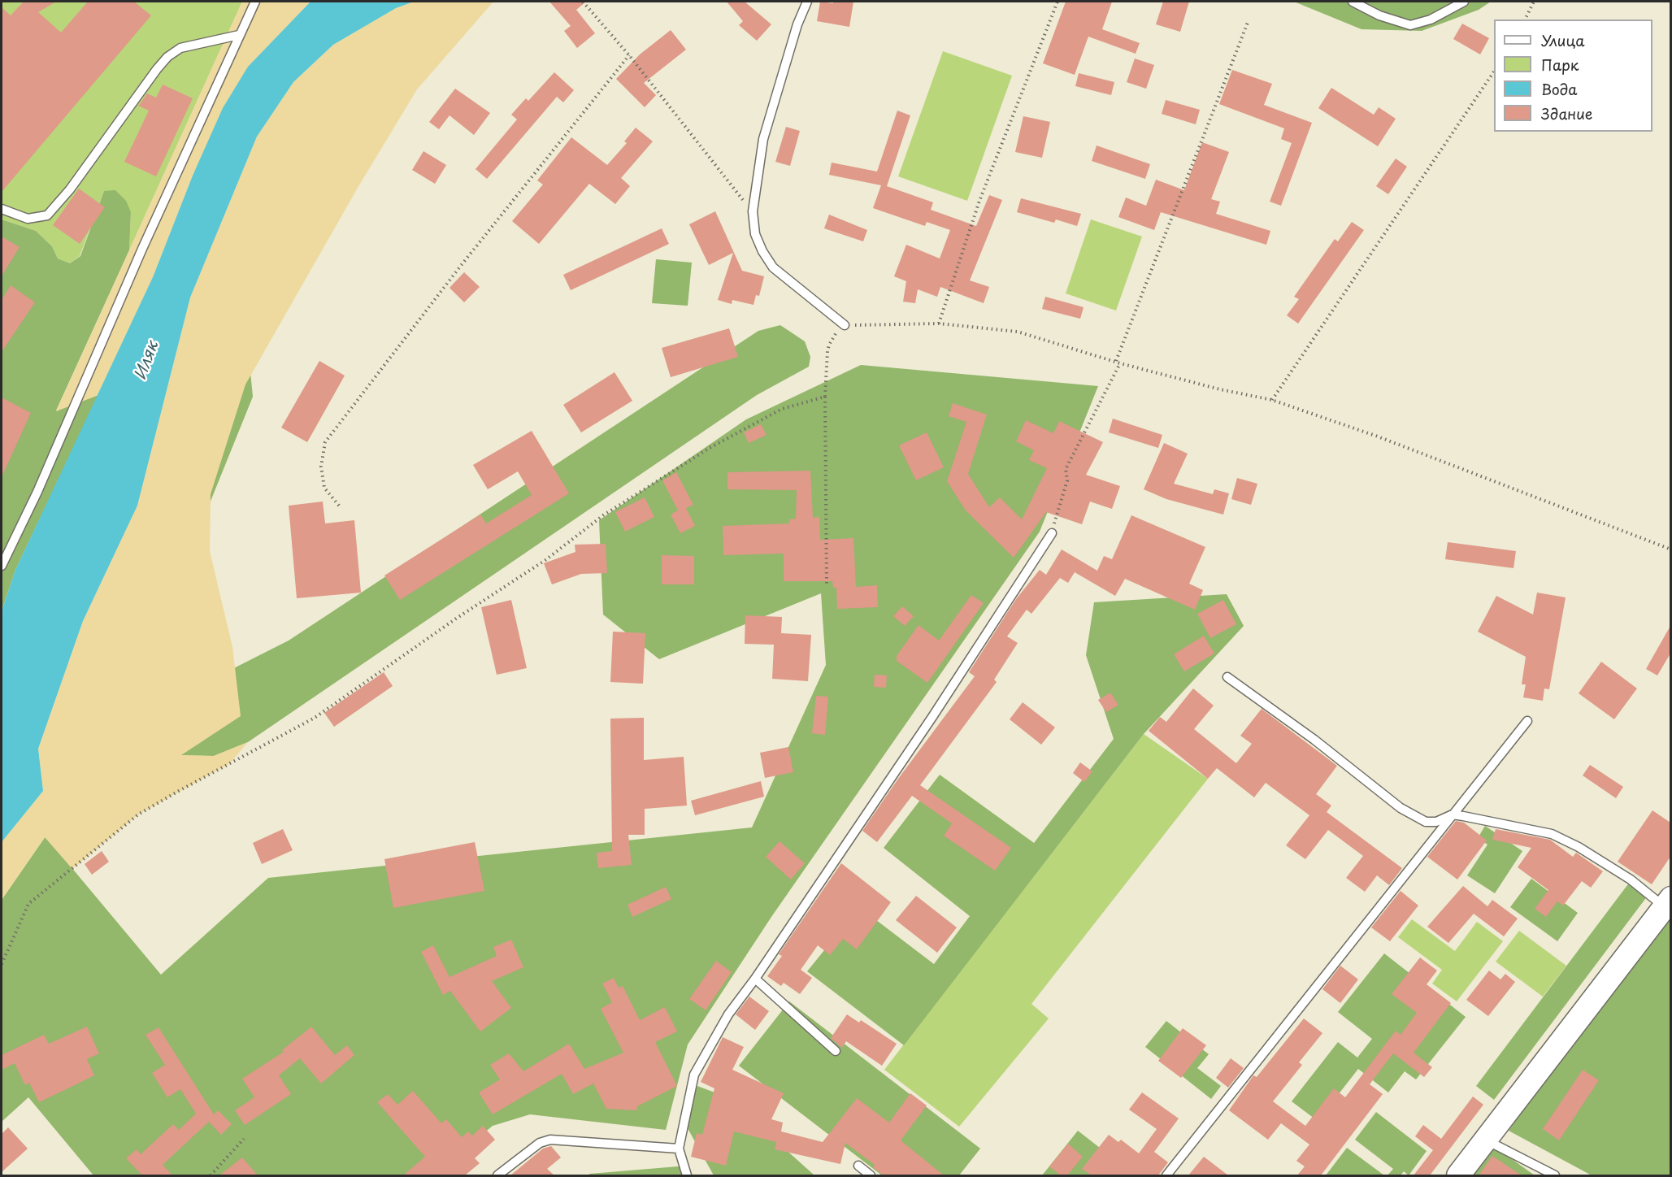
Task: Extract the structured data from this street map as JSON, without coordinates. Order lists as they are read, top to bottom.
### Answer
{
  "water": ["Иляк"],
  "legend": [
    "Улица",
    "Парк",
    "Вода",
    "Здание"
  ]
}
